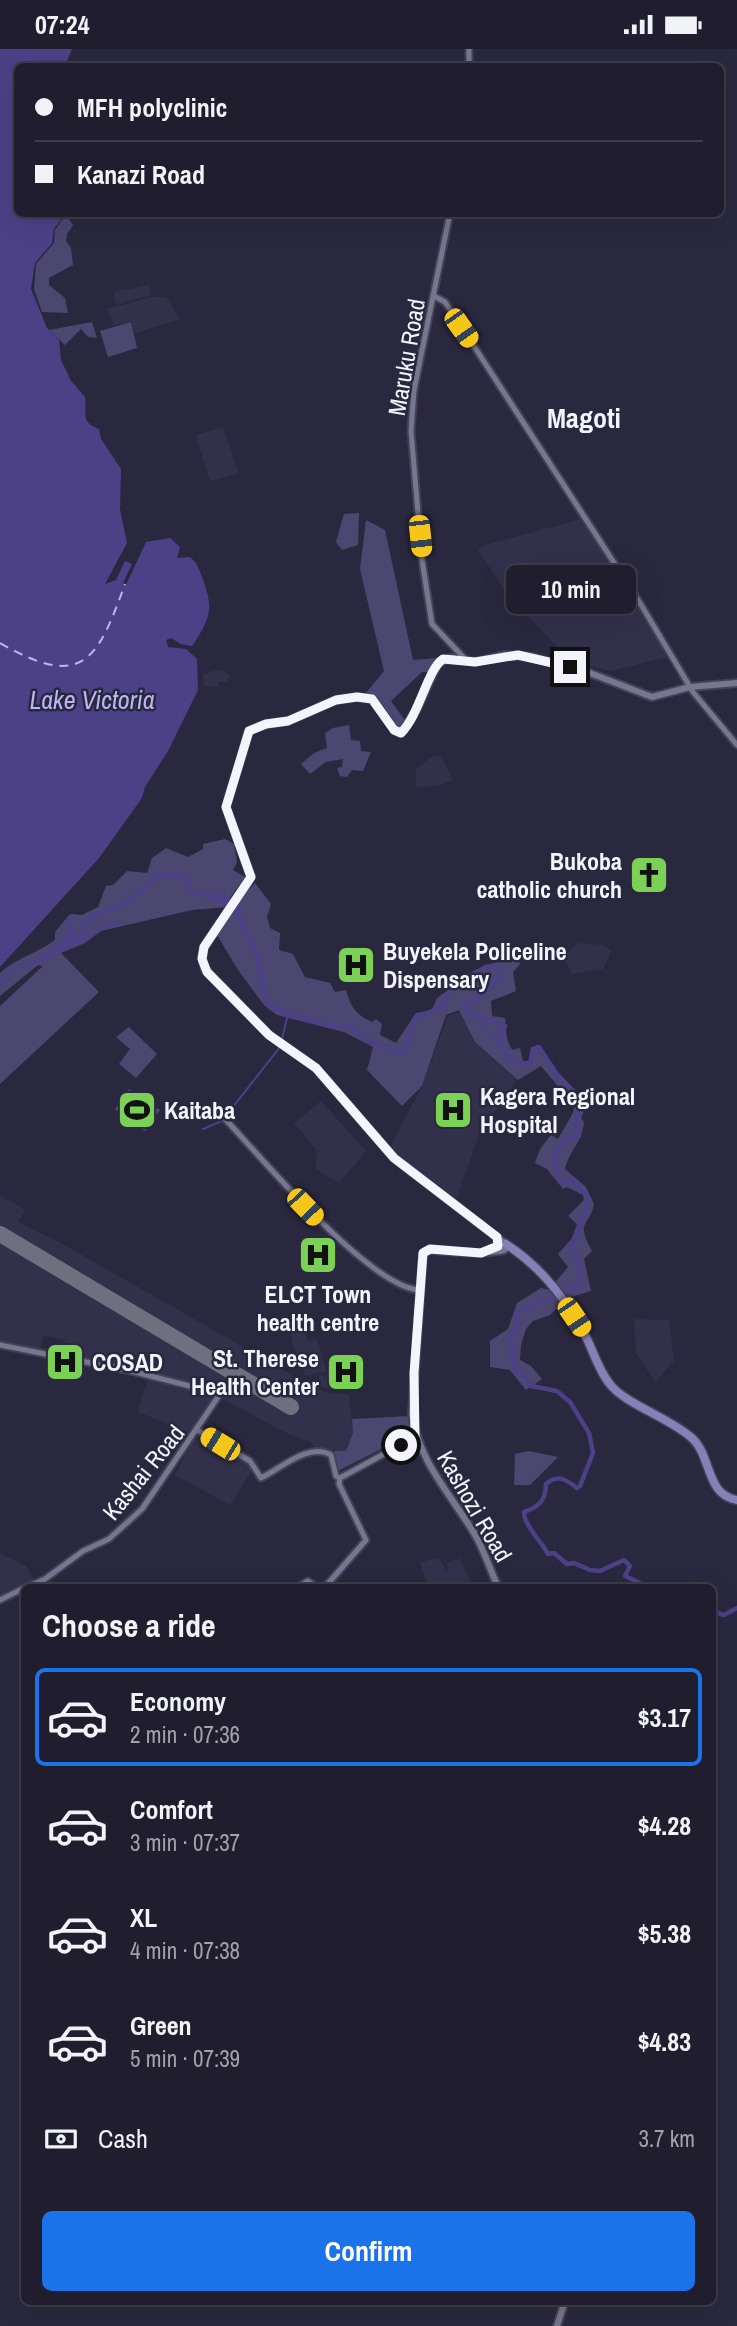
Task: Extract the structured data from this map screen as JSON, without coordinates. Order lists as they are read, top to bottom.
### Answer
{
  "streets": {
    "main road": ["Kashozi Road"],
    "street": ["Maruku Road", "Kashai Road"]
  },
  "districts": ["Magoti"],
  "water": ["Lake Victoria"],
  "places": {
    "church": ["Bukoba catholic church"],
    "hospital": [
      "Buyekela Policeline Dispensary",
      "Kagera Regional Hospital",
      "ELCT Town health centre",
      "COSAD",
      "St. Therese Health Center"
    ],
    "sports": ["Kaitaba"]
  },
  "page": {
    "status": "07:24",
    "banner": ["MFH polyclinic", "Kanazi Road"],
    "bubble": "10 min",
    "heading": "Choose a ride",
    "list": [
      {
        "name": "Economy",
        "note": "2 min · 07:36",
        "value": "$3.17"
      },
      {
        "name": "Comfort",
        "note": "3 min · 07:37",
        "value": "$4.28"
      },
      {
        "name": "XL",
        "note": "4 min · 07:38",
        "value": "$5.38"
      },
      {
        "name": "Green",
        "note": "5 min · 07:39",
        "value": "$4.83"
      }
    ],
    "pay": ["Cash", "3.7 km"],
    "buttons": "Confirm"
  }
}
